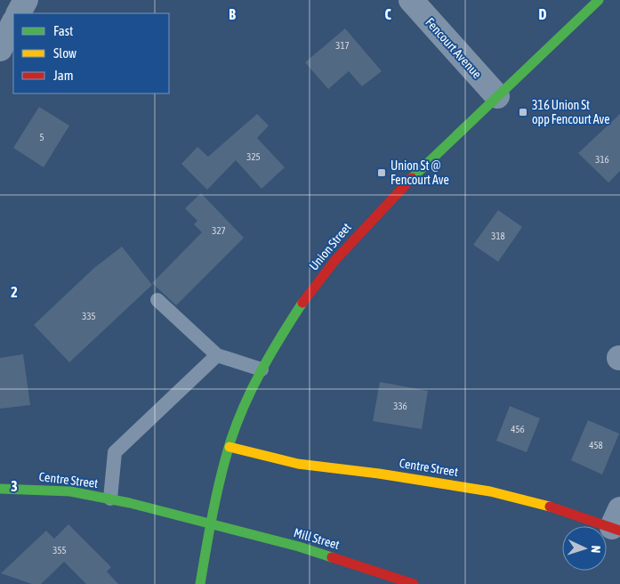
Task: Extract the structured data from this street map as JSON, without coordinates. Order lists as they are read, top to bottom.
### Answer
{
  "streets": {
    "main road": ["Union Street", "Centre Street", "Mill Street"],
    "street": ["Fencourt Avenue"]
  },
  "crossings": [
    ["Fencourt Avenue", "Union Street"],
    ["Union Street", "Centre Street"],
    ["Union Street", "Mill Street"],
    ["Centre Street", "Mill Street"]
  ],
  "places": {
    "transit": ["316 Union St opp Fencourt Ave", "Union St @ Fencourt Ave"]
  },
  "house_numbers": [
    "317",
    "5",
    "325",
    "316",
    "327",
    "318",
    "335",
    "336",
    "456",
    "458",
    "355"
  ],
  "legend": ["Fast", "Slow", "Jam"],
  "north": "right",
  "grid": {
    "columns": ["B", "C", "D"],
    "rows": ["2", "3"]
  }
}
